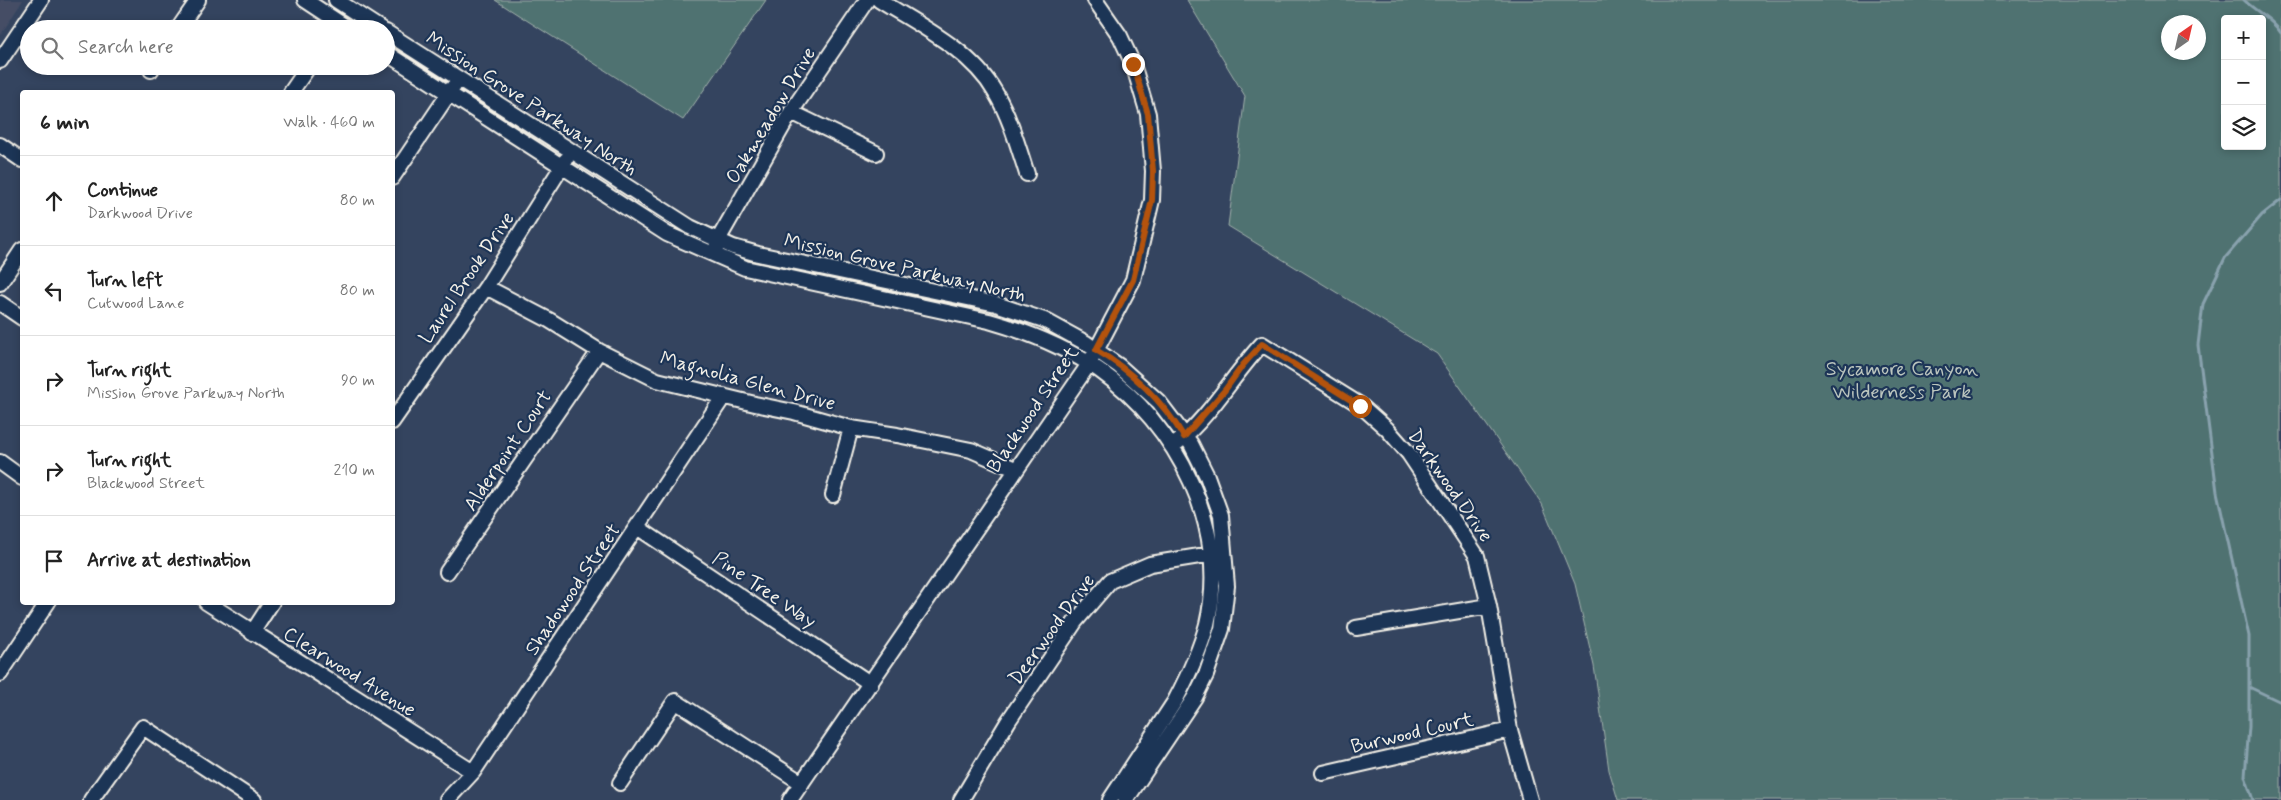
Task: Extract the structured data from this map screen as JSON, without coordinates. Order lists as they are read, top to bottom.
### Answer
{
  "streets": {
    "street": [
      "Mission Grove Parkway North",
      "Oakmeadow Drive",
      "Laurel Brook Drive",
      "Magnolia Glen Drive",
      "Blackwood Street",
      "Alderpoint Court",
      "Darkwood Drive",
      "Shadowood Street",
      "Pine Tree Way",
      "Deerwood Drive",
      "Clearwood Avenue",
      "Burwood Court"
    ]
  },
  "crossings": [
    ["Mission Grove Parkway North", "Oakmeadow Drive"],
    ["Mission Grove Parkway North", "Laurel Brook Drive"],
    ["Mission Grove Parkway North", "Blackwood Street"],
    ["Mission Grove Parkway North", "Darkwood Drive"],
    ["Mission Grove Parkway North", "Deerwood Drive"],
    ["Laurel Brook Drive", "Magnolia Glen Drive"],
    ["Magnolia Glen Drive", "Blackwood Street"],
    ["Magnolia Glen Drive", "Alderpoint Court"],
    ["Magnolia Glen Drive", "Shadowood Street"],
    ["Blackwood Street", "Pine Tree Way"],
    ["Darkwood Drive", "Burwood Court"],
    ["Shadowood Street", "Pine Tree Way"],
    ["Shadowood Street", "Clearwood Avenue"]
  ],
  "parks": ["Sycamore Canyon Wilderness Park"],
  "north": "top right",
  "page": {
    "map_buttons": ["+", "−"],
    "search": "Search here",
    "heading": ["6 min", "Walk · 460 m"],
    "list": [
      ["Continue", "Darkwood Drive", "80 m"],
      ["Turn left", "Cutwood Lane", "80 m"],
      ["Turn right", "Mission Grove Parkway North", "90 m"],
      ["Turn right", "Blackwood Street", "210 m"],
      "Arrive at destination"
    ]
  }
}
